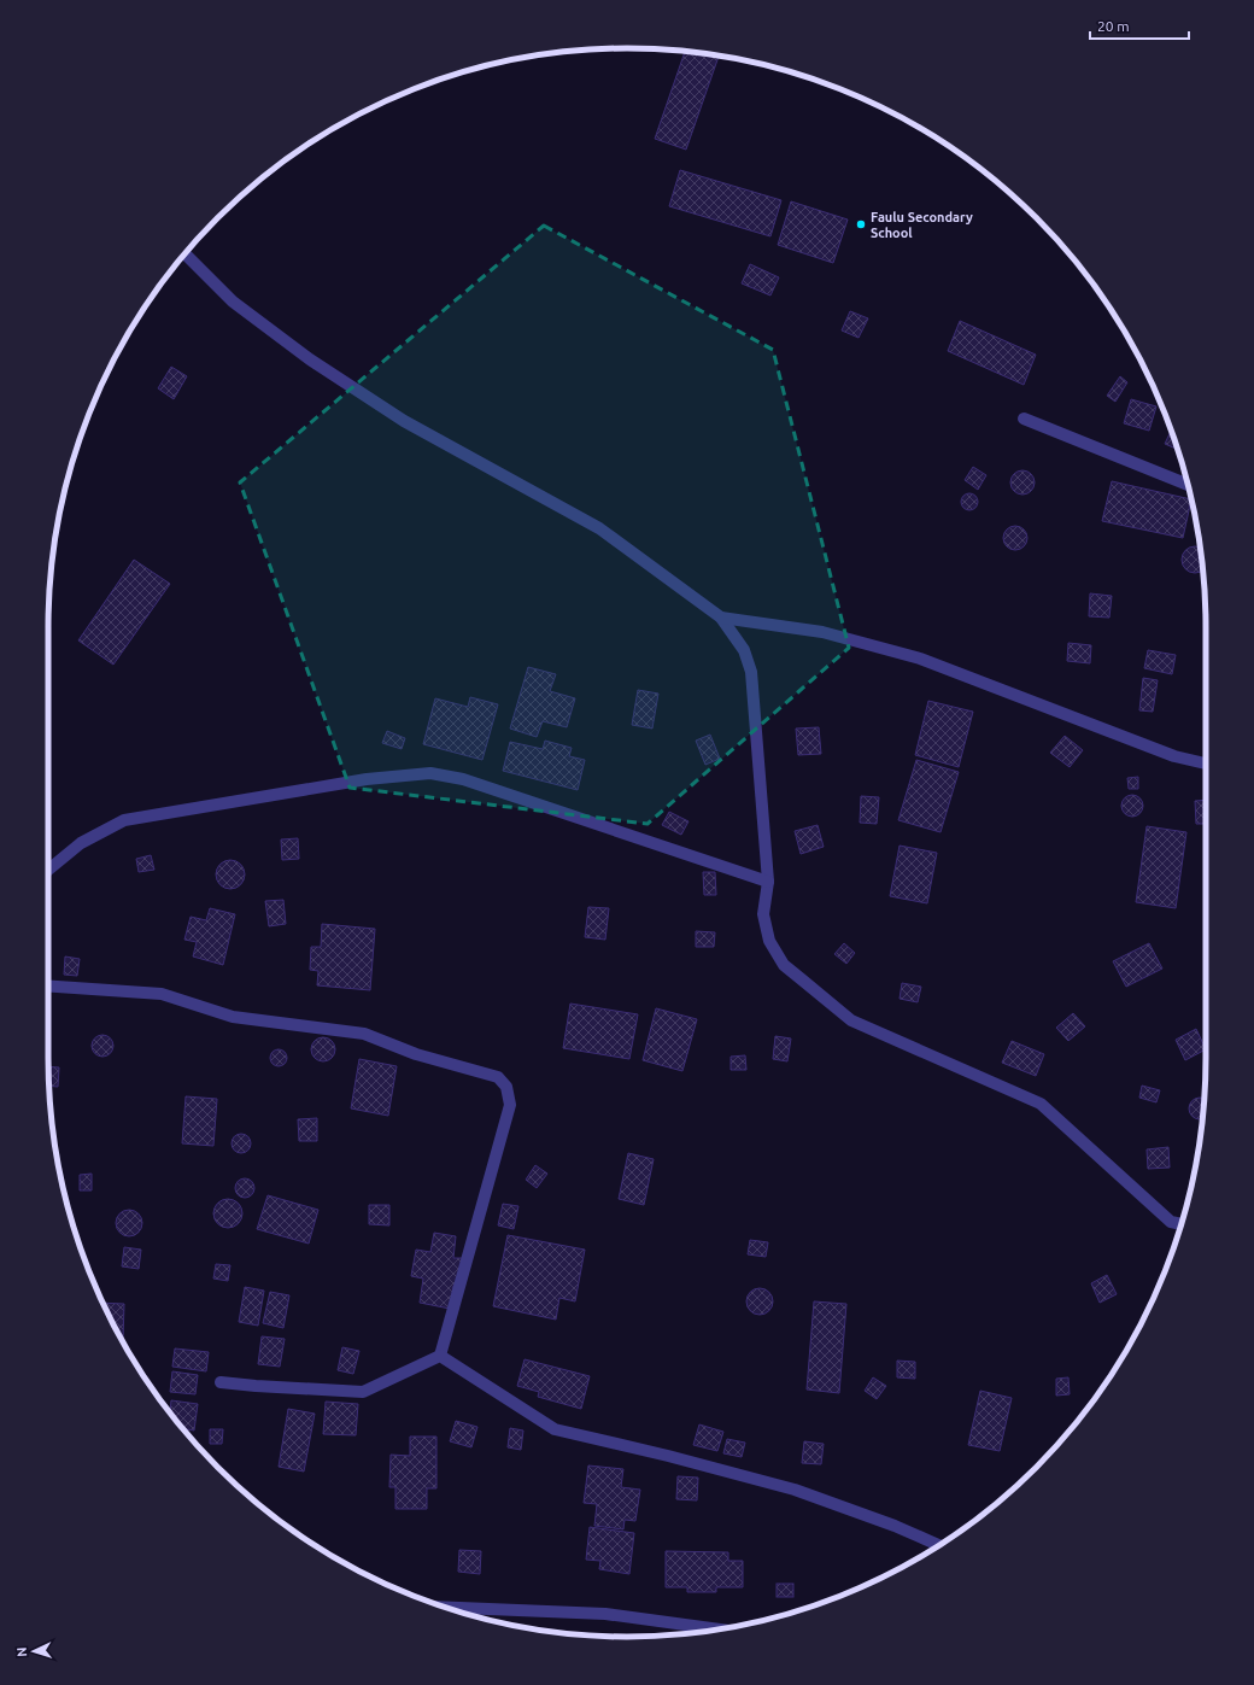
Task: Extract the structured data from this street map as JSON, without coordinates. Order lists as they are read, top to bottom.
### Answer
{
  "places": ["Faulu Secondary School"],
  "scale_bar": "20 m",
  "north": "left"
}
